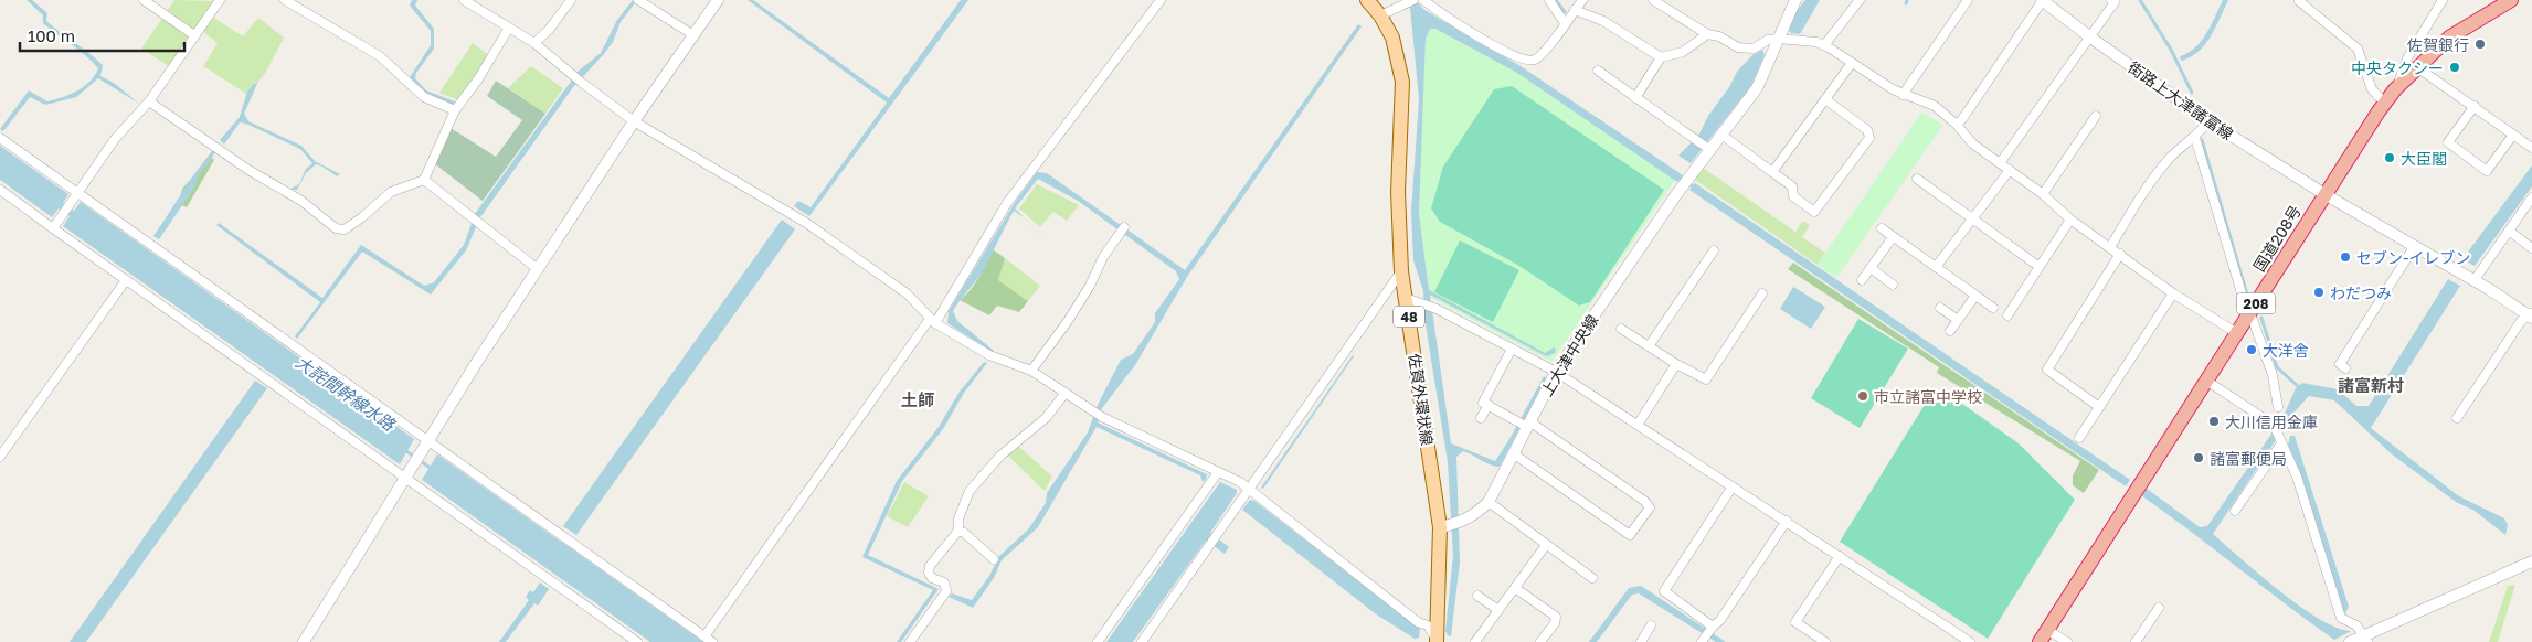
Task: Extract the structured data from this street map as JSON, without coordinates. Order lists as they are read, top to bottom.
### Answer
{
  "streets": {
    "highway": ["国道208号", "208"],
    "main road": ["48", "佐賀外環状線"],
    "street": ["街路上大津諸富線", "上大津中央線"]
  },
  "crossings": [
    ["街路上大津諸富線", "国道208号"],
    ["上大津中央線", "佐賀外環状線"]
  ],
  "districts": ["諸富新村", "土師"],
  "water": ["大詫間幹線水路"],
  "places": [
    "佐賀銀行",
    "中央タクシー",
    "大臣閣",
    "セブン-イレブン",
    "わだつみ",
    "大洋舎",
    "市立諸富中学校",
    "大川信用金庫",
    "諸富郵便局"
  ],
  "scale_bar": "100 m"
}
